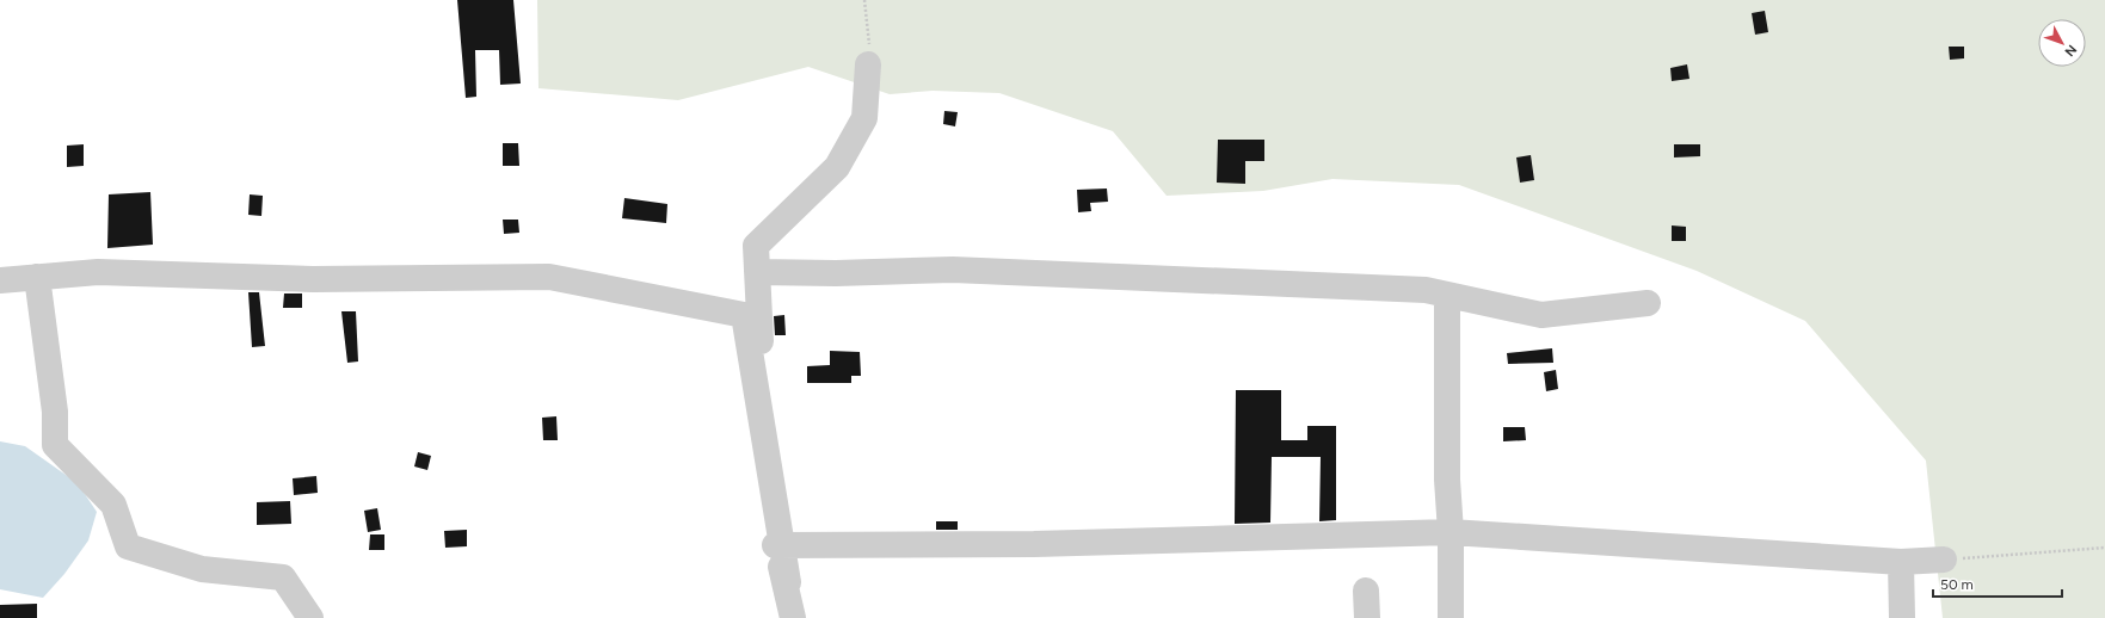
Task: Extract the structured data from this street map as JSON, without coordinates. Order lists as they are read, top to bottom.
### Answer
{
  "scale_bar": "50 m",
  "north": "bottom right"
}
